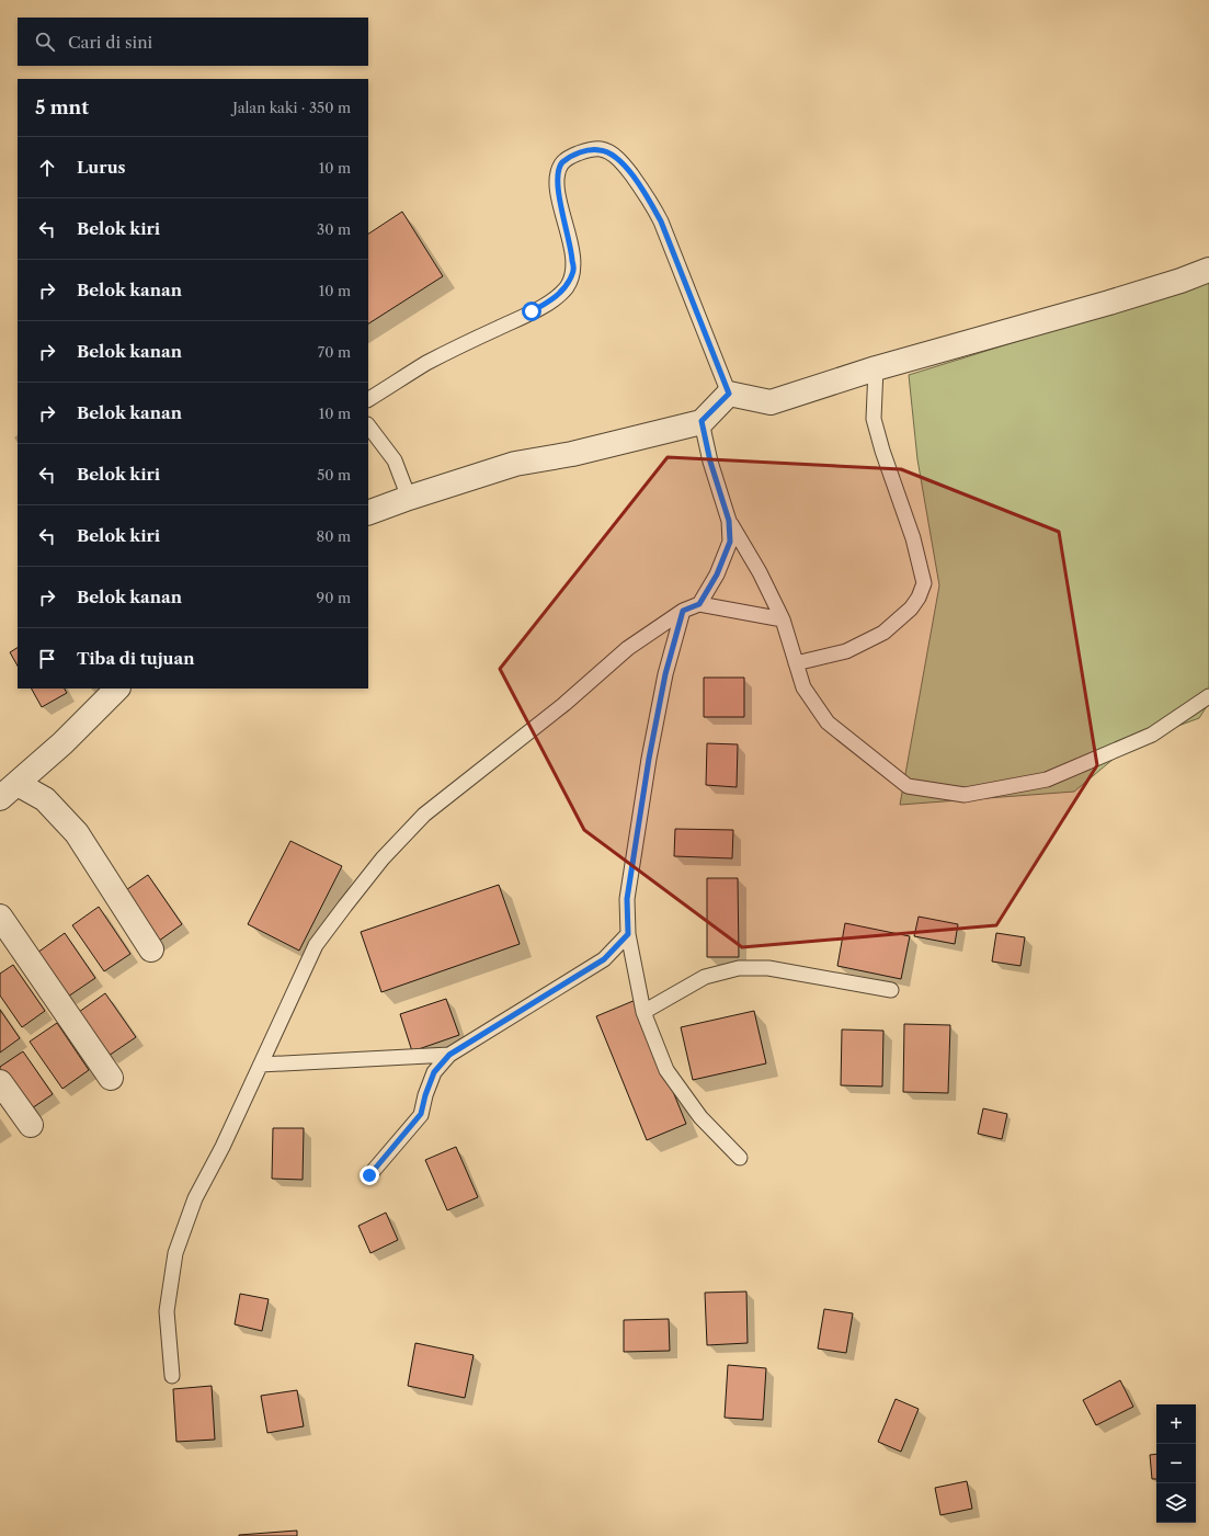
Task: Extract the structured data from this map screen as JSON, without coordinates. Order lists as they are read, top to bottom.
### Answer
{
  "page": {
    "search": "Cari di sini",
    "heading": ["5 mnt", "Jalan kaki · 350 m"],
    "list": [
      ["Lurus", "10 m"],
      ["Belok kiri", "30 m"],
      ["Belok kanan", "10 m"],
      ["Belok kanan", "70 m"],
      ["Belok kanan", "10 m"],
      ["Belok kiri", "50 m"],
      ["Belok kiri", "80 m"],
      ["Belok kanan", "90 m"],
      "Tiba di tujuan"
    ],
    "map_buttons": ["+", "−"]
  }
}
